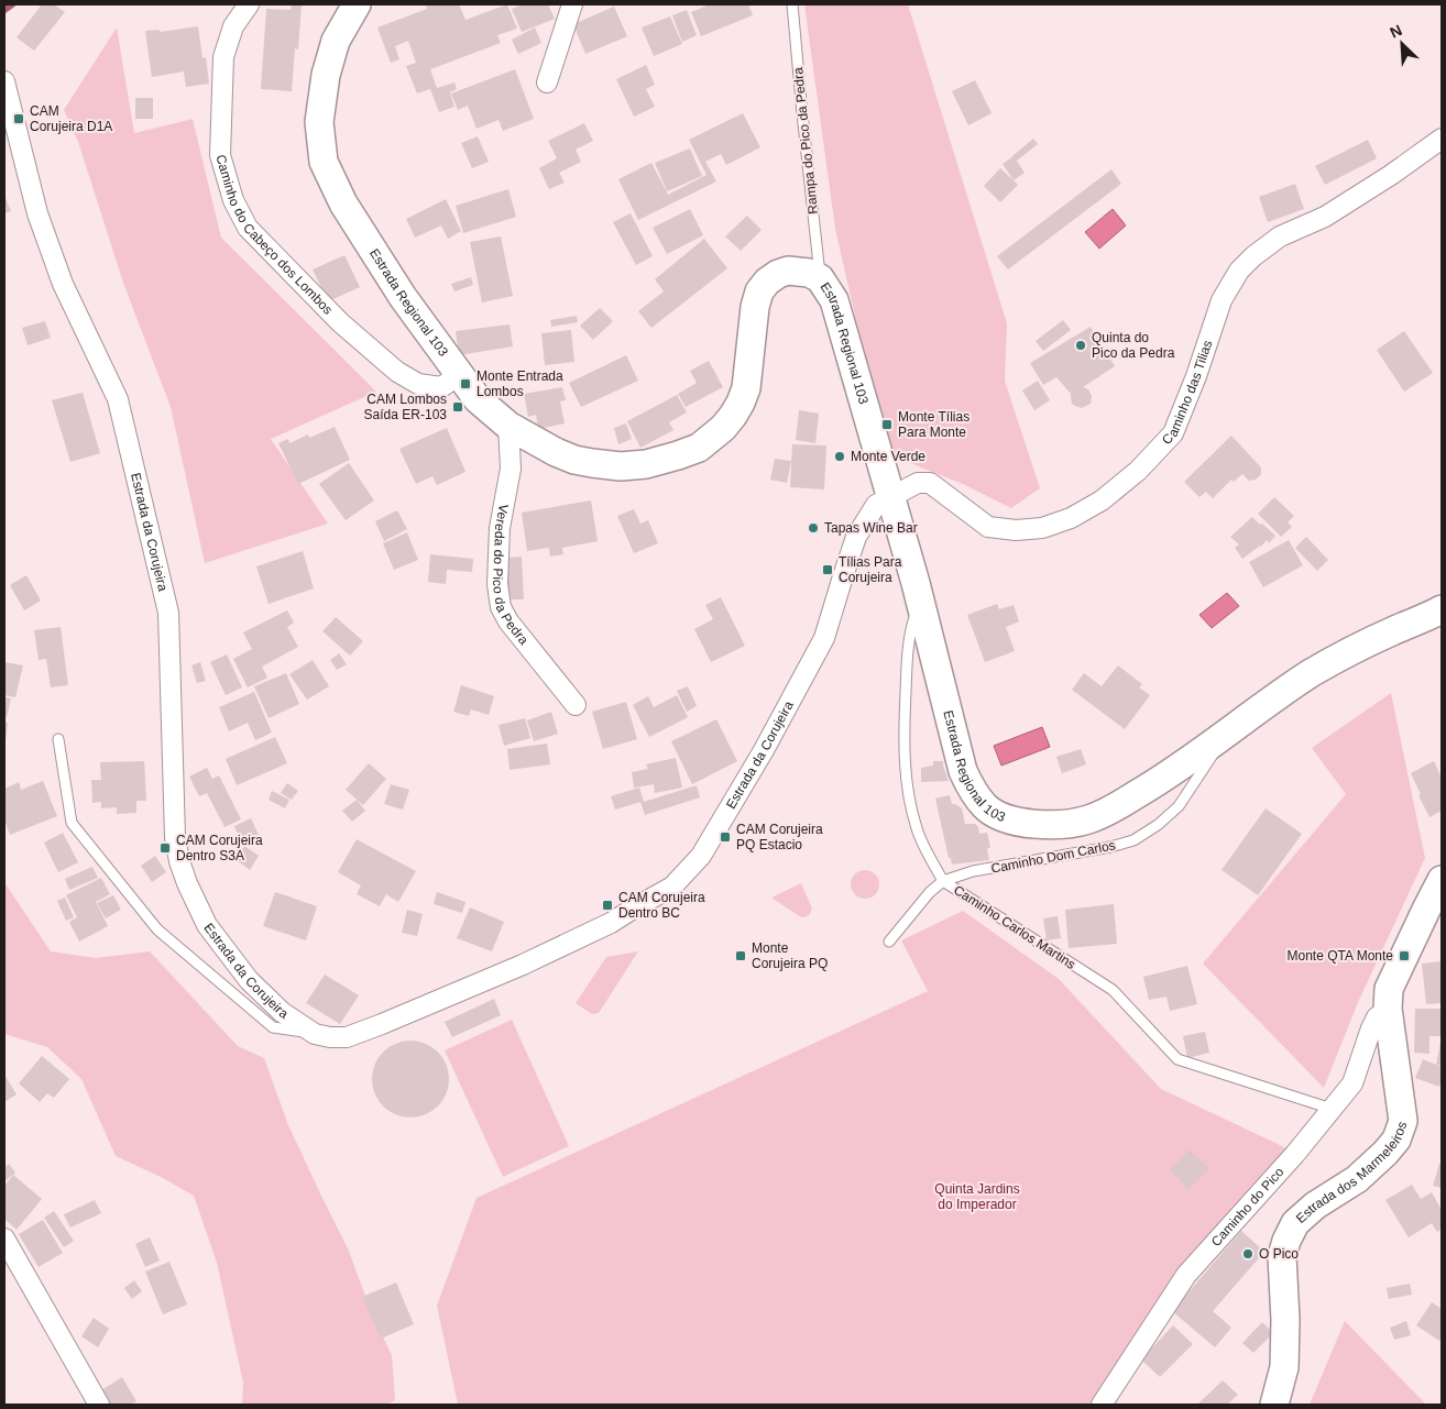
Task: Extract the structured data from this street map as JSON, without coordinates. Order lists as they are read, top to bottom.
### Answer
{
  "streets": {
    "main road": ["Estrada Regional 103", "Estrada dos Marmeleiros"],
    "street": [
      "Caminho do Cabeço dos Lombos",
      "Caminho das Tilias",
      "Estrada da Corujeira",
      "Vereda do Pico da Pedra",
      "Caminho do Pico"
    ],
    "lane": ["Rampa do Pico da Pedra", "Caminho Dom Carlos", "Caminho Carlos Martins"]
  },
  "crossings": [
    ["Rampa do Pico da Pedra", "Estrada Regional 103"],
    ["Caminho do Cabeço dos Lombos", "Estrada Regional 103"],
    ["Estrada Regional 103", "Caminho das Tilias"],
    ["Estrada Regional 103", "Estrada da Corujeira"],
    ["Estrada Regional 103", "Vereda do Pico da Pedra"],
    ["Estrada Regional 103", "Caminho Dom Carlos"],
    ["Estrada Regional 103", "Caminho Carlos Martins"],
    ["Caminho das Tilias", "Estrada da Corujeira"],
    ["Caminho Dom Carlos", "Caminho Carlos Martins"],
    ["Caminho Carlos Martins", "Caminho do Pico"],
    ["Estrada dos Marmeleiros", "Caminho do Pico"]
  ],
  "parks": ["Quinta Jardins do Imperador"],
  "places": {
    "transit": [
      "CAM Corujeira D1A",
      "Monte Entrada Lombos",
      "CAM Lombos Saída ER-103",
      "Monte Tílias Para Monte",
      "Tílias Para Corujeira",
      "CAM Corujeira PQ Estacio",
      "CAM Corujeira Dentro S3A",
      "CAM Corujeira Dentro BC",
      "Monte Corujeira PQ",
      "Monte QTA Monte"
    ],
    "other": [
      "Quinta do Pico da Pedra",
      "Monte Verde",
      "Tapas Wine Bar",
      "O Pico"
    ]
  },
  "north": "top left"
}
